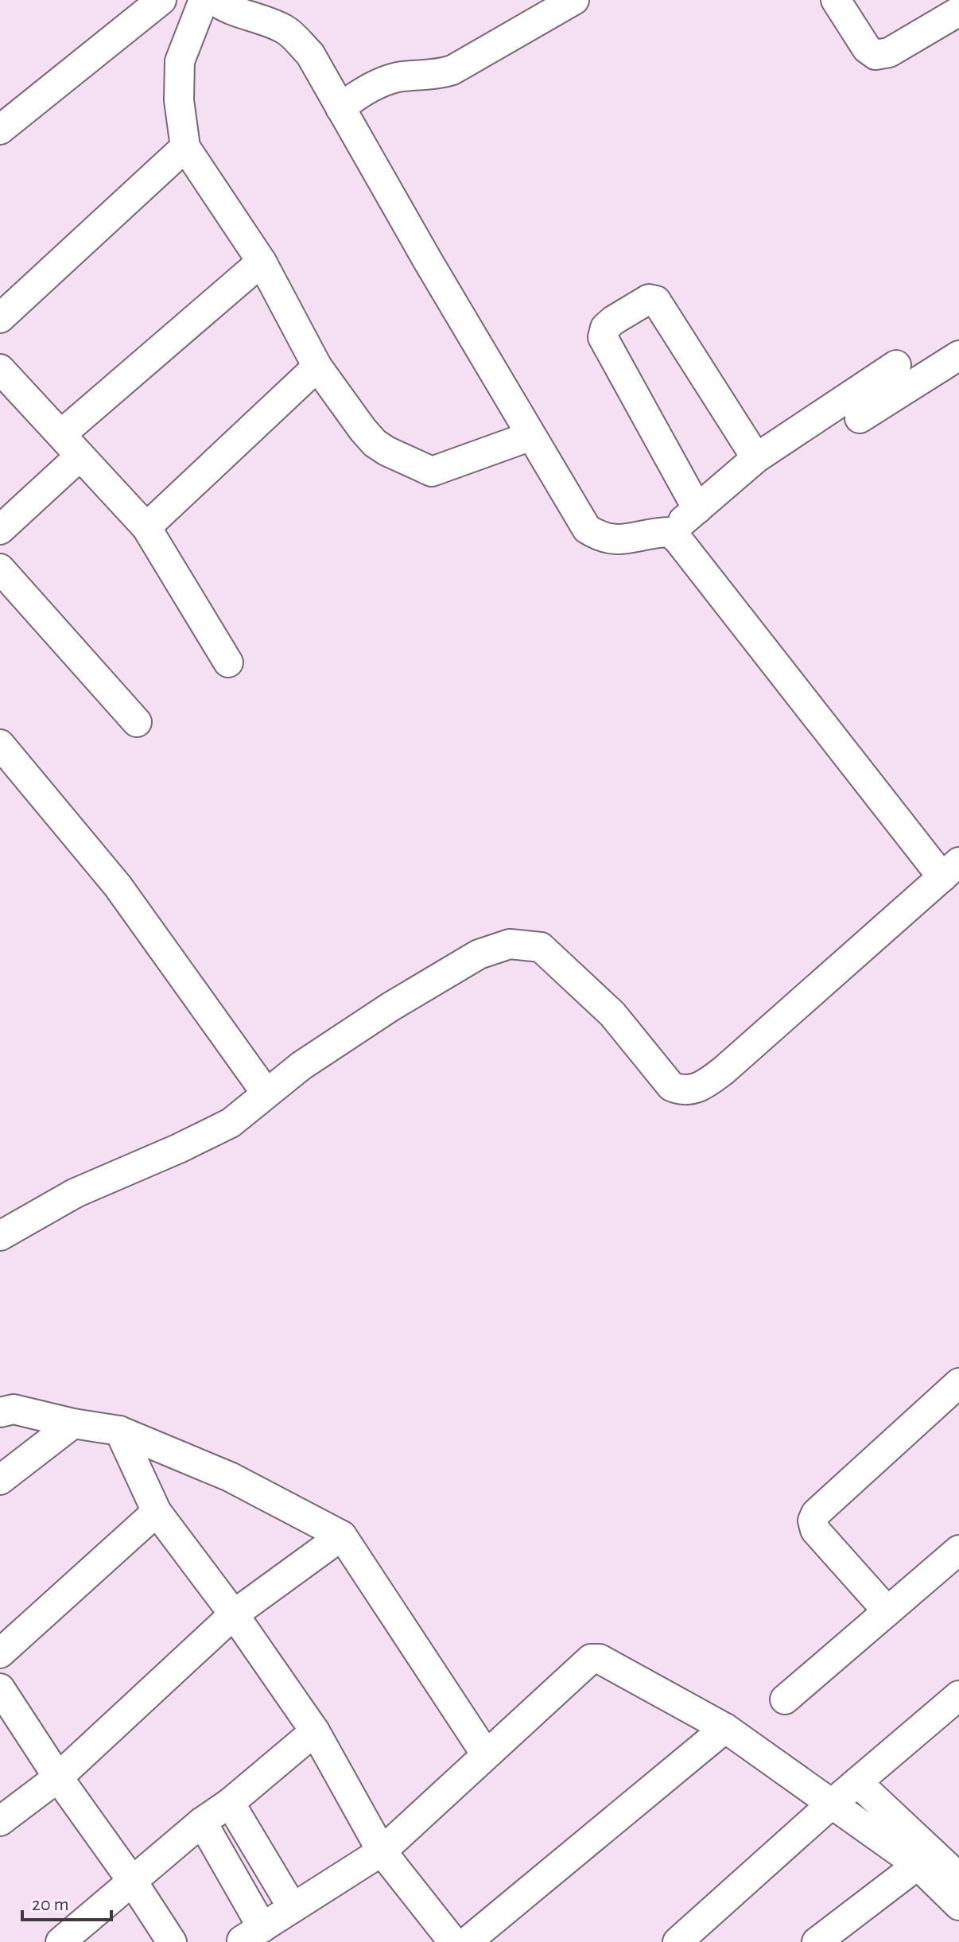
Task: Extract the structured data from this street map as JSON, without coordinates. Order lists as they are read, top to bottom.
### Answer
{
  "scale_bar": "20 m"
}
